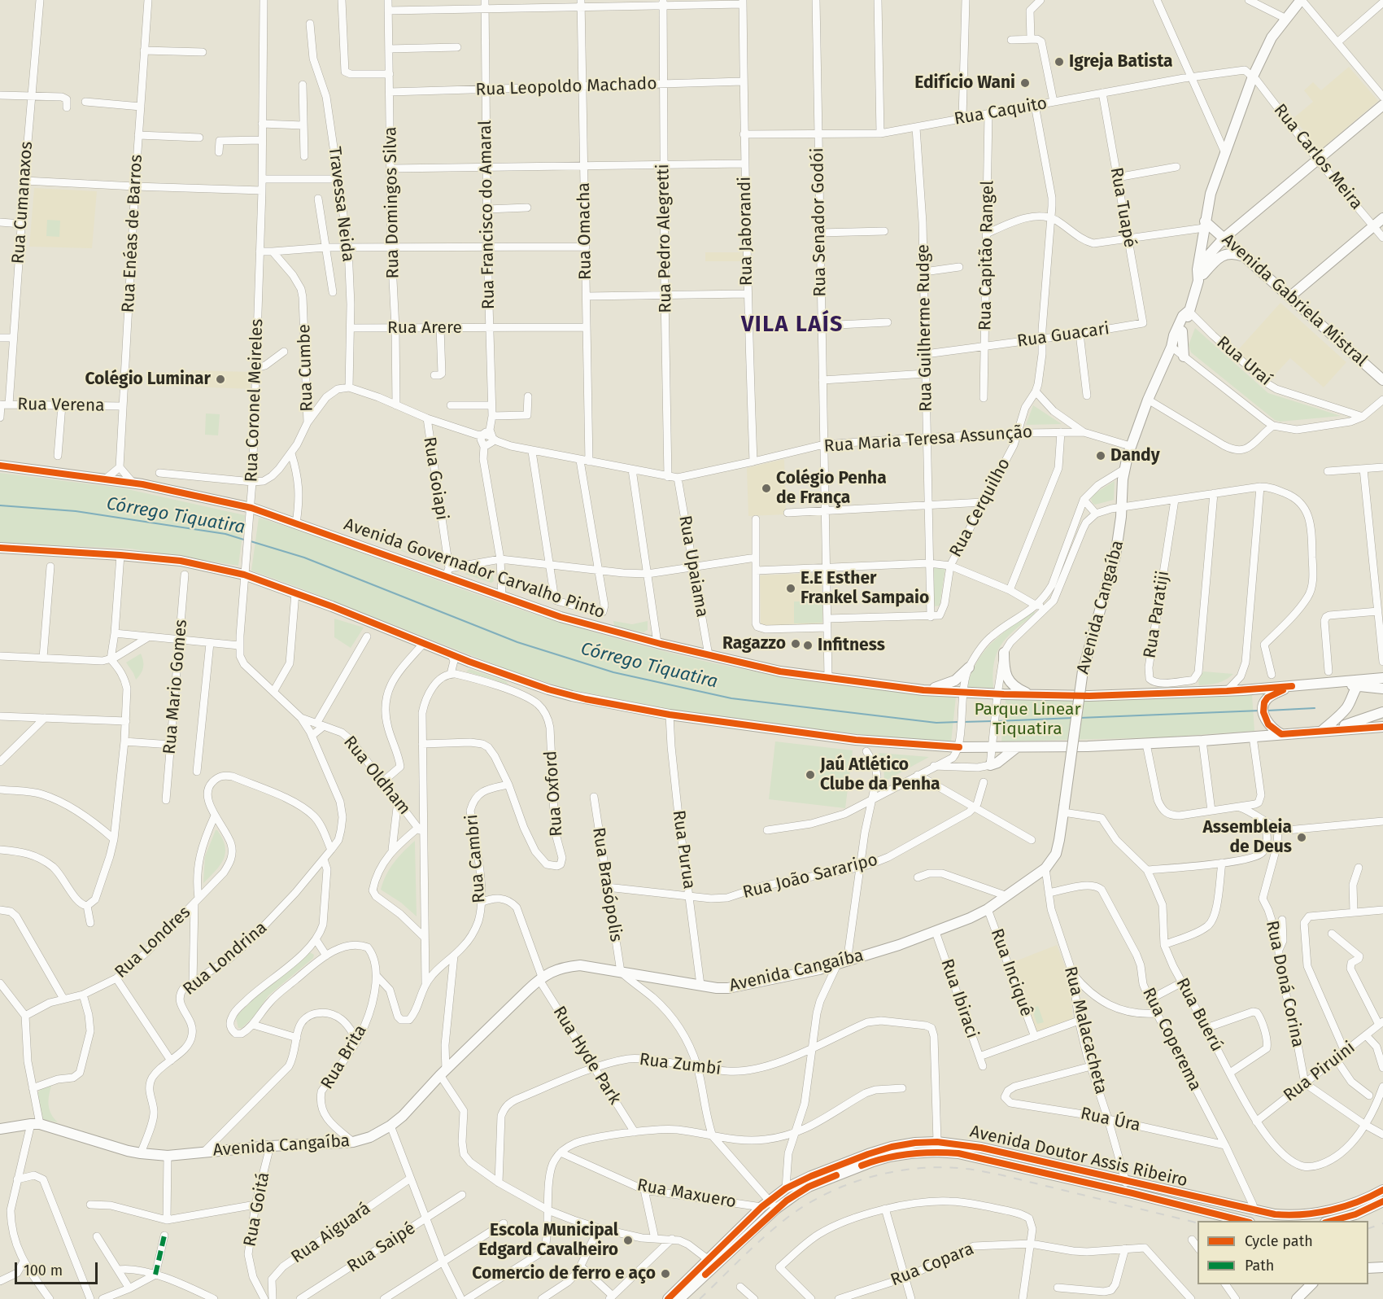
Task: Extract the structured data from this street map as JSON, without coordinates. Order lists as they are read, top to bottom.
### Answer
{
  "streets": {
    "main road": [
      "Avenida Gabriela Mistral",
      "Avenida Governador Carvalho Pinto",
      "Avenida Cangaíba",
      "Avenida Doutor Assis Ribeiro"
    ],
    "street": [
      "Rua Leopoldo Machado",
      "Rua Caquito",
      "Rua Carlos Meira",
      "Rua Cumanaxos",
      "Rua Domingos Silva",
      "Travessa Neida",
      "Rua Tuapé",
      "Rua Francisco do Amaral",
      "Rua Senador Godói",
      "Rua Omacha",
      "Rua Jaborandi",
      "Rua Enéas de Barros",
      "Rua Pedro Alegretti",
      "Rua Capitão Rangel",
      "Rua Arere",
      "Rua Guilherme Rudge",
      "Rua Guacari",
      "Rua Uraí",
      "Rua Cumbe",
      "Rua Coronel Meireles",
      "Rua Verena",
      "Rua Maria Teresa Assunção",
      "Rua Goiapi",
      "Rua Cerquilho",
      "Rua Upaiama",
      "Rua Paratiji",
      "Rua Mario Gomes",
      "Rua Oldham",
      "Rua Oxford",
      "Rua Purua",
      "Rua Cambri",
      "Rua João Sararipo",
      "Rua Brasópolis",
      "Rua Londres",
      "Rua Londrina",
      "Rua Inciquê",
      "Rua Doná Corina",
      "Rua Ibiraci",
      "Rua Buerú",
      "Rua Malacacheta",
      "Rua Coperema",
      "Rua Hyde Park",
      "Rua Brita",
      "Rua Zumbí",
      "Rua Piruini",
      "Rua Úra",
      "Rua Maxuero",
      "Rua Goitá",
      "Rua Aiguará",
      "Rua Saipé",
      "Rua Copara"
    ]
  },
  "crossings": [
    ["Rua Leopoldo Machado", "Rua Domingos Silva"],
    ["Rua Leopoldo Machado", "Rua Francisco do Amaral"],
    ["Rua Leopoldo Machado", "Rua Omacha"],
    ["Rua Leopoldo Machado", "Rua Jaborandi"],
    ["Rua Leopoldo Machado", "Rua Pedro Alegretti"],
    ["Rua Caquito", "Rua Carlos Meira"],
    ["Rua Caquito", "Rua Tuapé"],
    ["Rua Caquito", "Rua Senador Godói"],
    ["Rua Caquito", "Rua Jaborandi"],
    ["Rua Caquito", "Rua Capitão Rangel"],
    ["Rua Caquito", "Rua Guilherme Rudge"],
    ["Rua Caquito", "Rua Cerquilho"],
    ["Rua Caquito", "Avenida Cangaíba"],
    ["Rua Carlos Meira", "Avenida Cangaíba"],
    ["Rua Cumanaxos", "Rua Verena"],
    ["Rua Domingos Silva", "Rua Arere"],
    ["Rua Domingos Silva", "Rua Maria Teresa Assunção"],
    ["Travessa Neida", "Rua Arere"],
    ["Travessa Neida", "Rua Maria Teresa Assunção"],
    ["Rua Tuapé", "Rua Guacari"],
    ["Rua Francisco do Amaral", "Rua Arere"],
    ["Rua Francisco do Amaral", "Rua Maria Teresa Assunção"],
    ["Rua Senador Godói", "Rua Maria Teresa Assunção"],
    ["Rua Senador Godói", "Avenida Governador Carvalho Pinto"],
    ["Rua Omacha", "Rua Arere"],
    ["Rua Omacha", "Rua Maria Teresa Assunção"],
    ["Rua Jaborandi", "Rua Maria Teresa Assunção"],
    ["Rua Enéas de Barros", "Rua Verena"],
    ["Rua Pedro Alegretti", "Rua Maria Teresa Assunção"],
    ["Rua Capitão Rangel", "Rua Guacari"],
    ["Avenida Gabriela Mistral", "Avenida Cangaíba"],
    ["Rua Guilherme Rudge", "Rua Guacari"],
    ["Rua Guilherme Rudge", "Rua Maria Teresa Assunção"],
    ["Rua Guilherme Rudge", "Rua Cerquilho"],
    ["Rua Guacari", "Rua Cerquilho"],
    ["Rua Uraí", "Avenida Cangaíba"],
    ["Rua Cumbe", "Rua Coronel Meireles"],
    ["Rua Coronel Meireles", "Avenida Governador Carvalho Pinto"],
    ["Rua Coronel Meireles", "Rua Oldham"],
    ["Rua Coronel Meireles", "Rua Londres"],
    ["Rua Coronel Meireles", "Rua Londrina"],
    ["Rua Maria Teresa Assunção", "Rua Goiapi"],
    ["Rua Maria Teresa Assunção", "Rua Cerquilho"],
    ["Rua Maria Teresa Assunção", "Rua Upaiama"],
    ["Rua Maria Teresa Assunção", "Avenida Cangaíba"],
    ["Rua Goiapi", "Avenida Governador Carvalho Pinto"],
    ["Rua Upaiama", "Avenida Governador Carvalho Pinto"],
    ["Avenida Cangaíba", "Rua Purua"],
    ["Avenida Cangaíba", "Rua Brasópolis"],
    ["Avenida Cangaíba", "Rua Londrina"],
    ["Avenida Cangaíba", "Rua Inciquê"],
    ["Avenida Cangaíba", "Rua Ibiraci"],
    ["Avenida Cangaíba", "Rua Buerú"],
    ["Avenida Cangaíba", "Rua Malacacheta"],
    ["Avenida Cangaíba", "Rua Hyde Park"],
    ["Avenida Cangaíba", "Rua Brita"],
    ["Avenida Cangaíba", "Rua Goitá"],
    ["Rua Oxford", "Rua Cambri"],
    ["Rua Purua", "Rua João Sararipo"],
    ["Rua Cambri", "Rua Hyde Park"],
    ["Rua Cambri", "Rua Brita"],
    ["Rua João Sararipo", "Rua Brasópolis"],
    ["Rua Londres", "Rua Londrina"],
    ["Rua Doná Corina", "Rua Piruini"],
    ["Rua Buerú", "Rua Piruini"],
    ["Rua Malacacheta", "Rua Coperema"],
    ["Rua Malacacheta", "Rua Úra"],
    ["Rua Malacacheta", "Avenida Doutor Assis Ribeiro"],
    ["Rua Coperema", "Rua Úra"],
    ["Rua Coperema", "Avenida Doutor Assis Ribeiro"],
    ["Rua Hyde Park", "Rua Zumbí"],
    ["Rua Zumbí", "Avenida Doutor Assis Ribeiro"],
    ["Avenida Doutor Assis Ribeiro", "Rua Maxuero"]
  ],
  "districts": ["VILA LAÍS"],
  "water": ["Córrego Tiquatira"],
  "parks": ["Parque Linear Tiquatira"],
  "places": [
    "Igreja Batista",
    "Edifício Wani",
    "Colégio Luminar",
    "Dandy",
    "Colégio Penha de França",
    "E.E Esther Frankel Sampaio",
    "Ragazzo",
    "Infitness",
    "Jaú Atlético Clube da Penha",
    "Assembleia de Deus",
    "Escola Municipal Edgard Cavalheiro",
    "Comercio de ferro e aço"
  ],
  "legend": ["Cycle path", "Path"],
  "scale_bar": "100 m"
}
